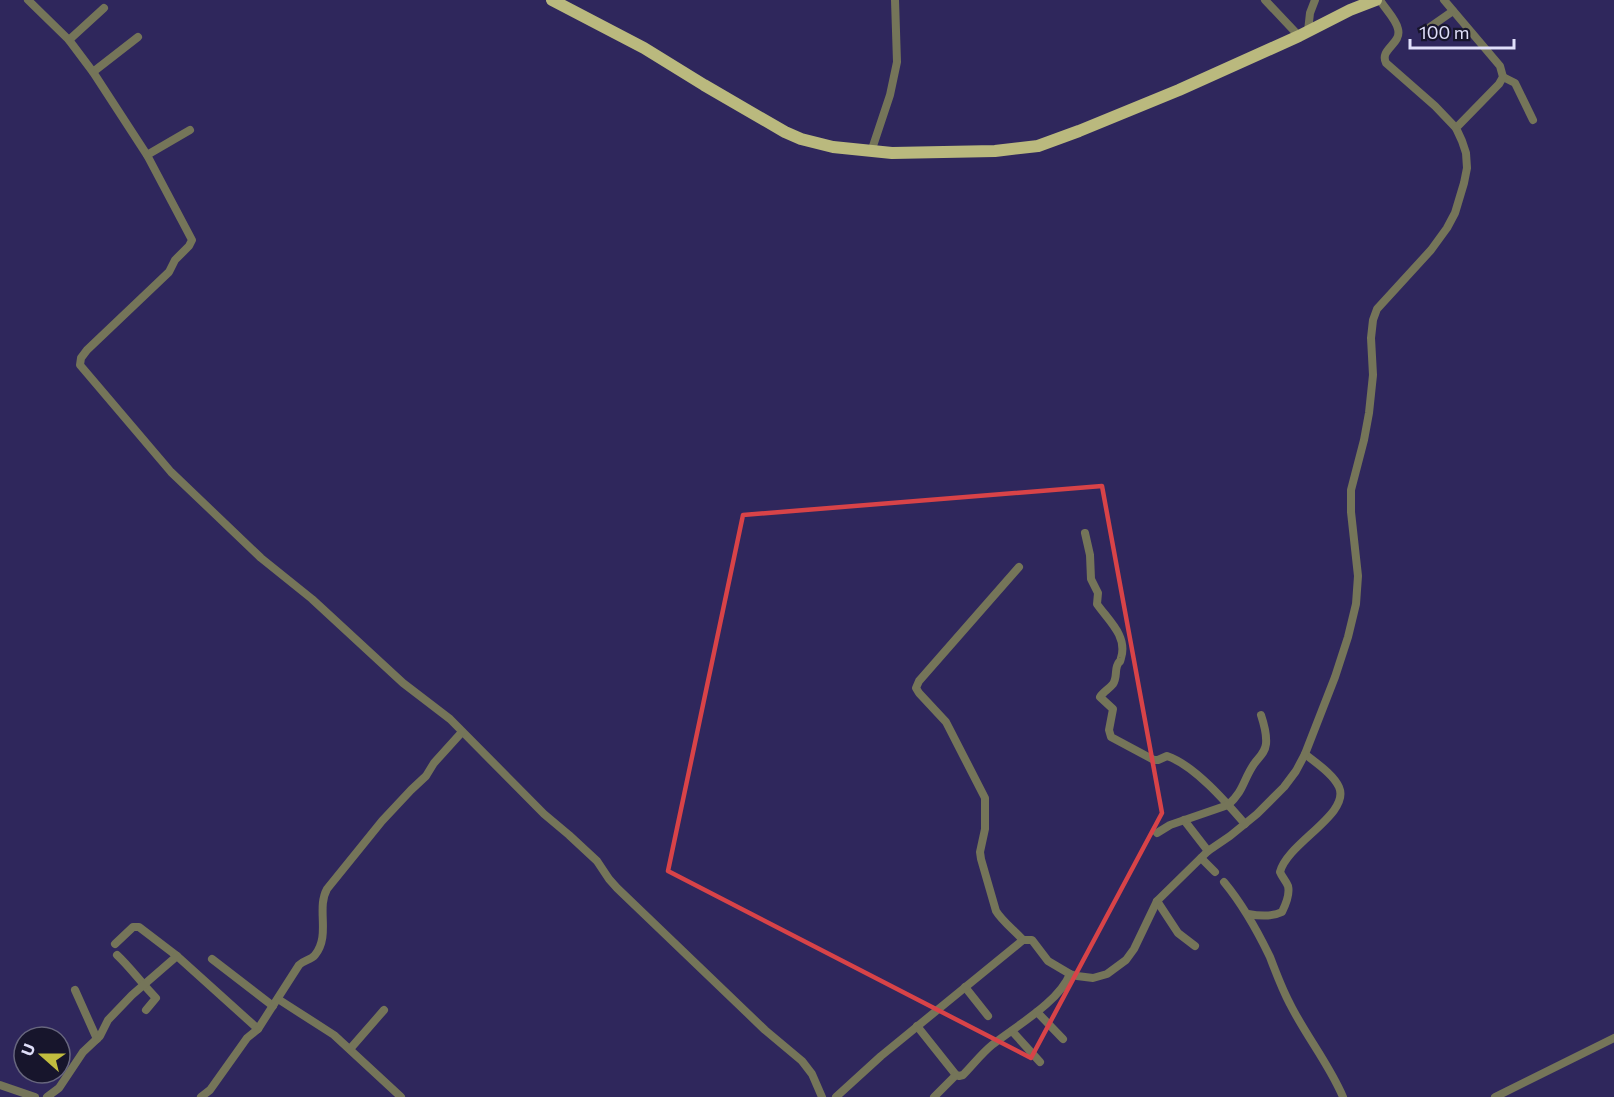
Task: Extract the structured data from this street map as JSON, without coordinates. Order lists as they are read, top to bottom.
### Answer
{
  "scale_bar": "100 m",
  "north": "left"
}
